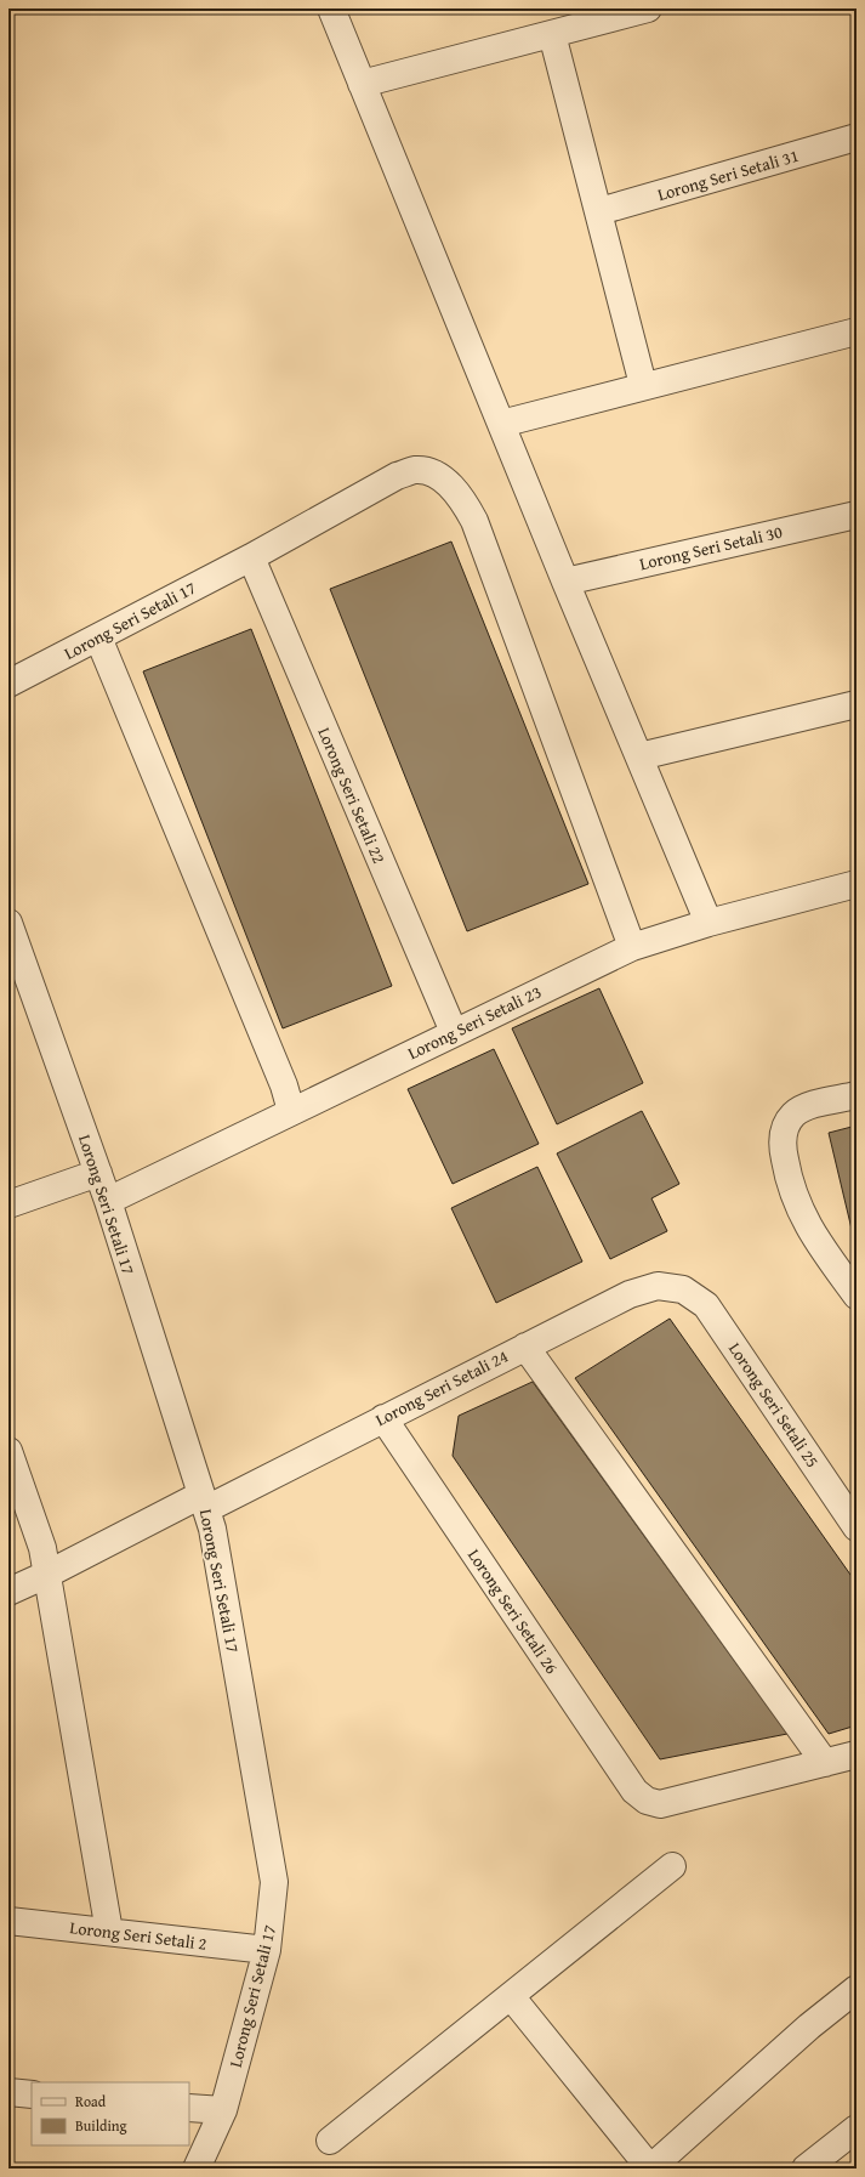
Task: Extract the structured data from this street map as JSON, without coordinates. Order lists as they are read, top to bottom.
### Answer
{
  "streets": {
    "street": [
      "Lorong Seri Setali 31",
      "Lorong Seri Setali 30",
      "Lorong Seri Setali 17",
      "Lorong Seri Setali 22",
      "Lorong Seri Setali 23",
      "Lorong Seri Setali 24",
      "Lorong Seri Setali 25",
      "Lorong Seri Setali 26",
      "Lorong Seri Setali 2"
    ]
  },
  "crossings": [
    ["Lorong Seri Setali 17", "Lorong Seri Setali 22"],
    ["Lorong Seri Setali 17", "Lorong Seri Setali 23"],
    ["Lorong Seri Setali 17", "Lorong Seri Setali 24"],
    ["Lorong Seri Setali 17", "Lorong Seri Setali 2"],
    ["Lorong Seri Setali 22", "Lorong Seri Setali 23"],
    ["Lorong Seri Setali 24", "Lorong Seri Setali 25"],
    ["Lorong Seri Setali 24", "Lorong Seri Setali 26"]
  ],
  "legend": ["Road", "Building"]
}
